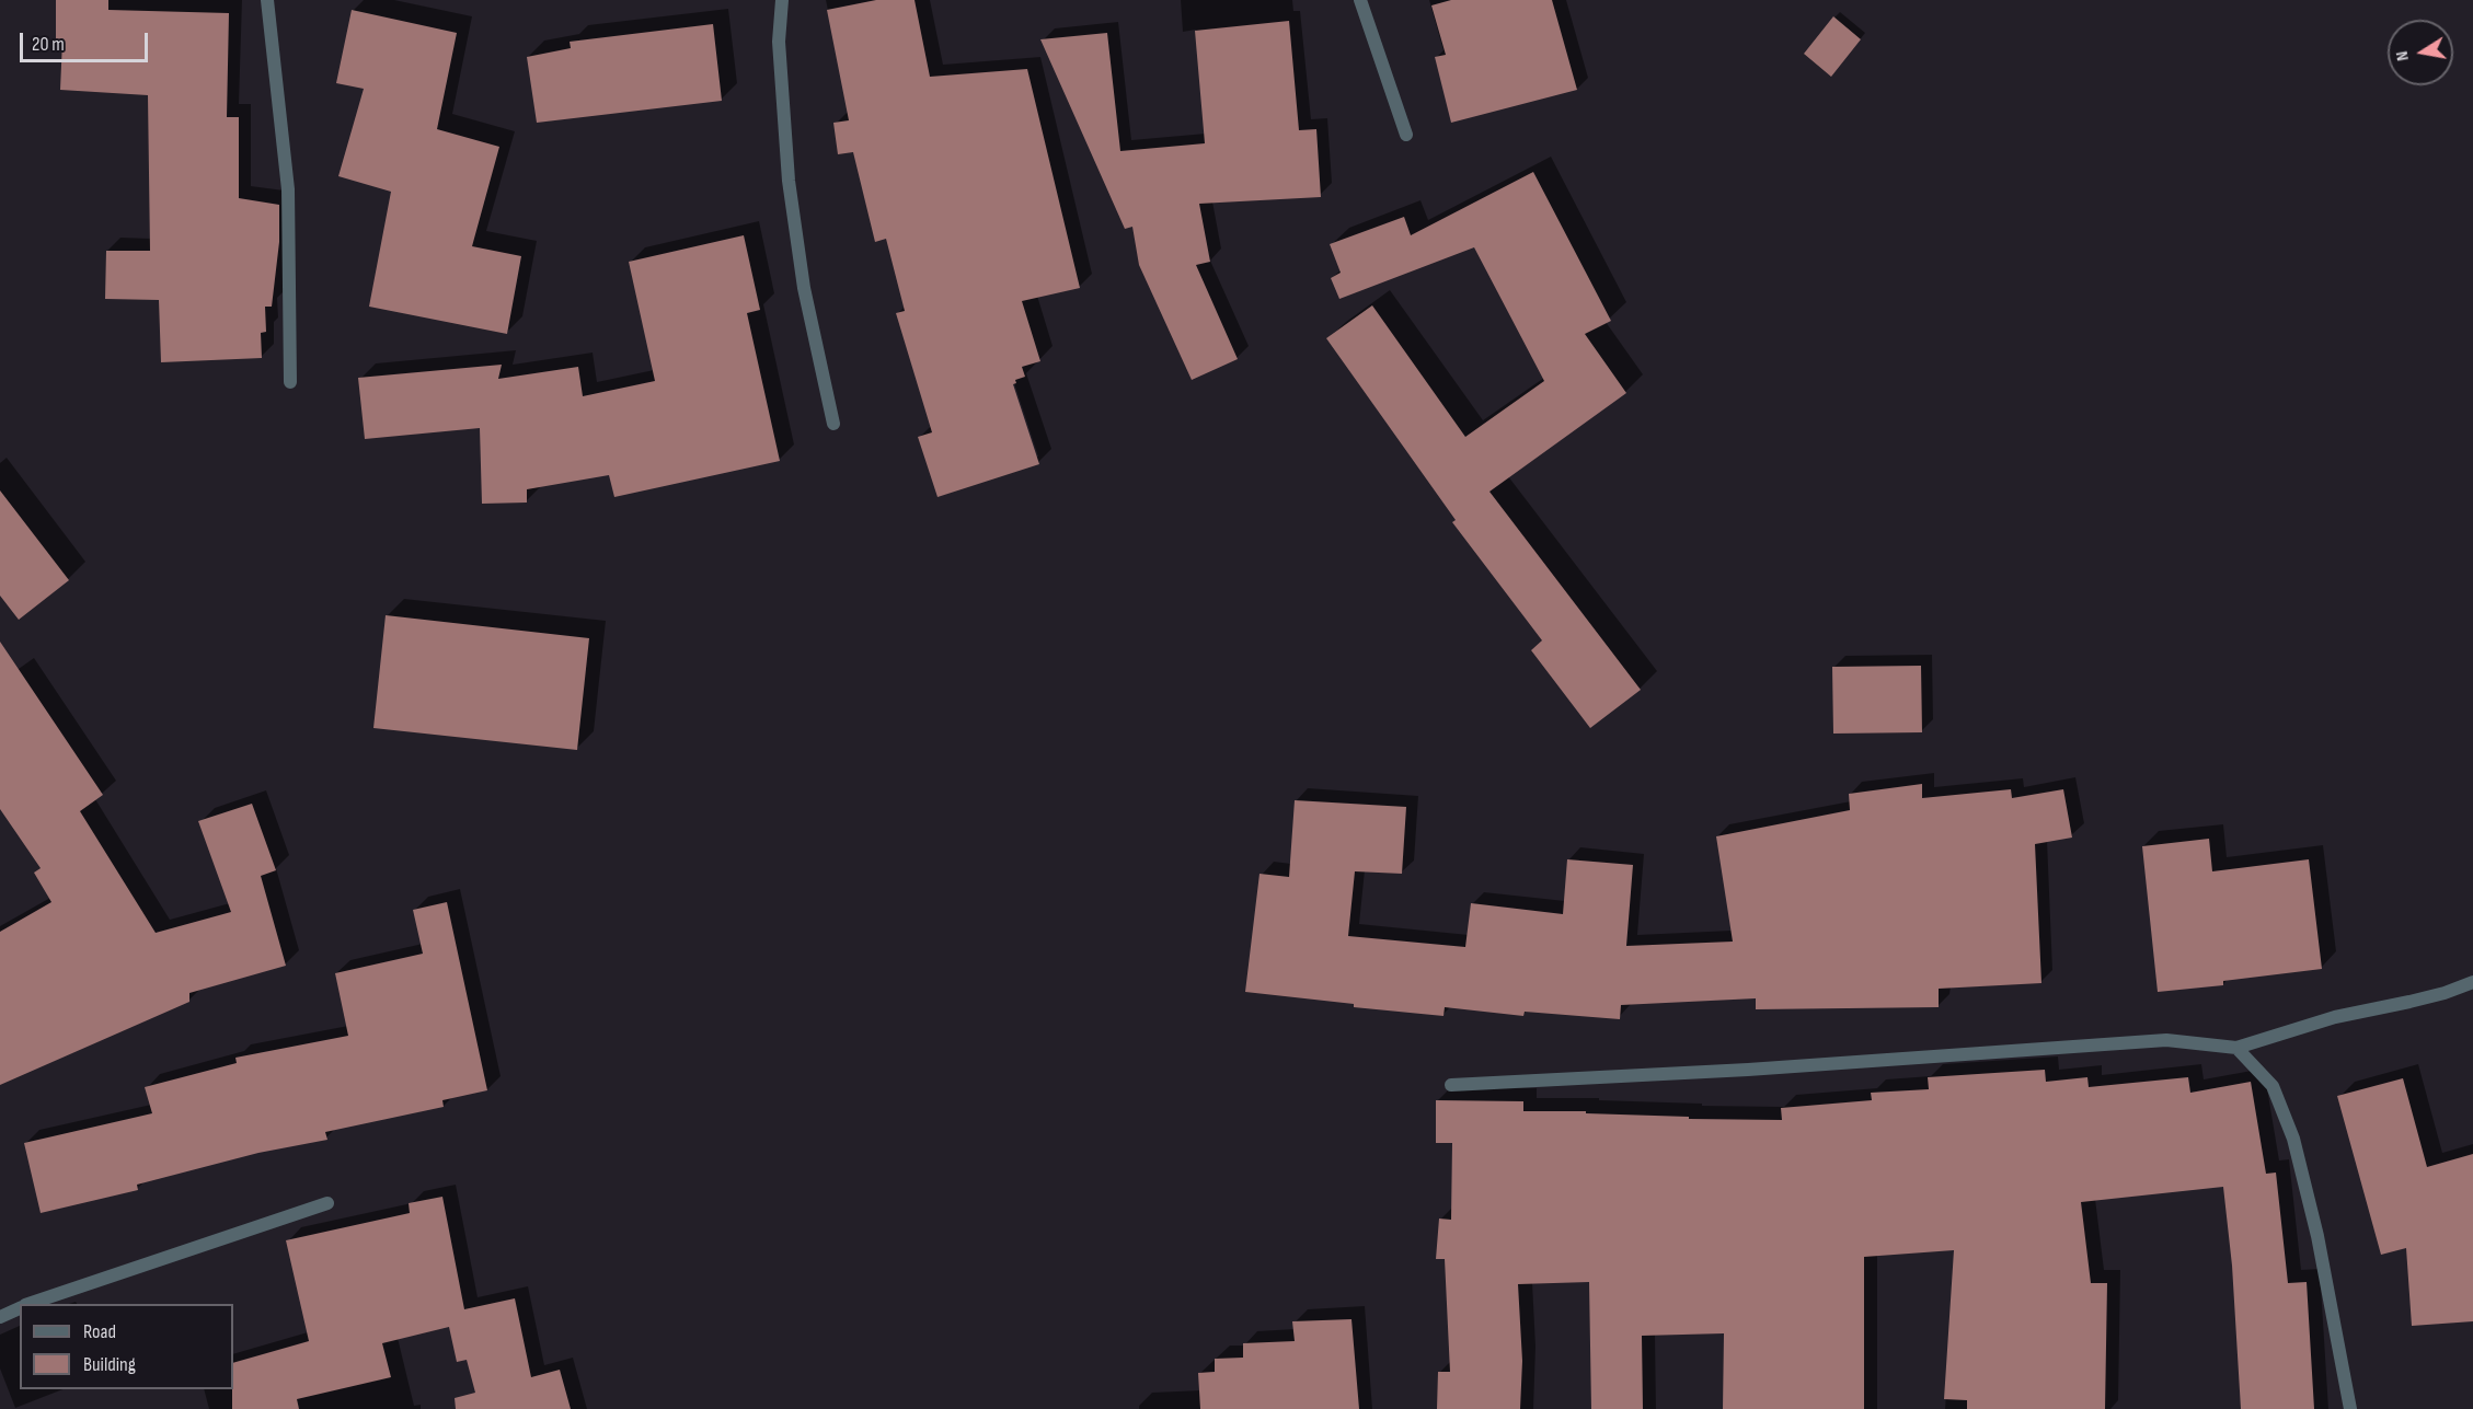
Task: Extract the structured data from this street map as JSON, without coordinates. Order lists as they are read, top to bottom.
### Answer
{
  "legend": ["Road", "Building"],
  "scale_bar": "20 m",
  "north": "left"
}
